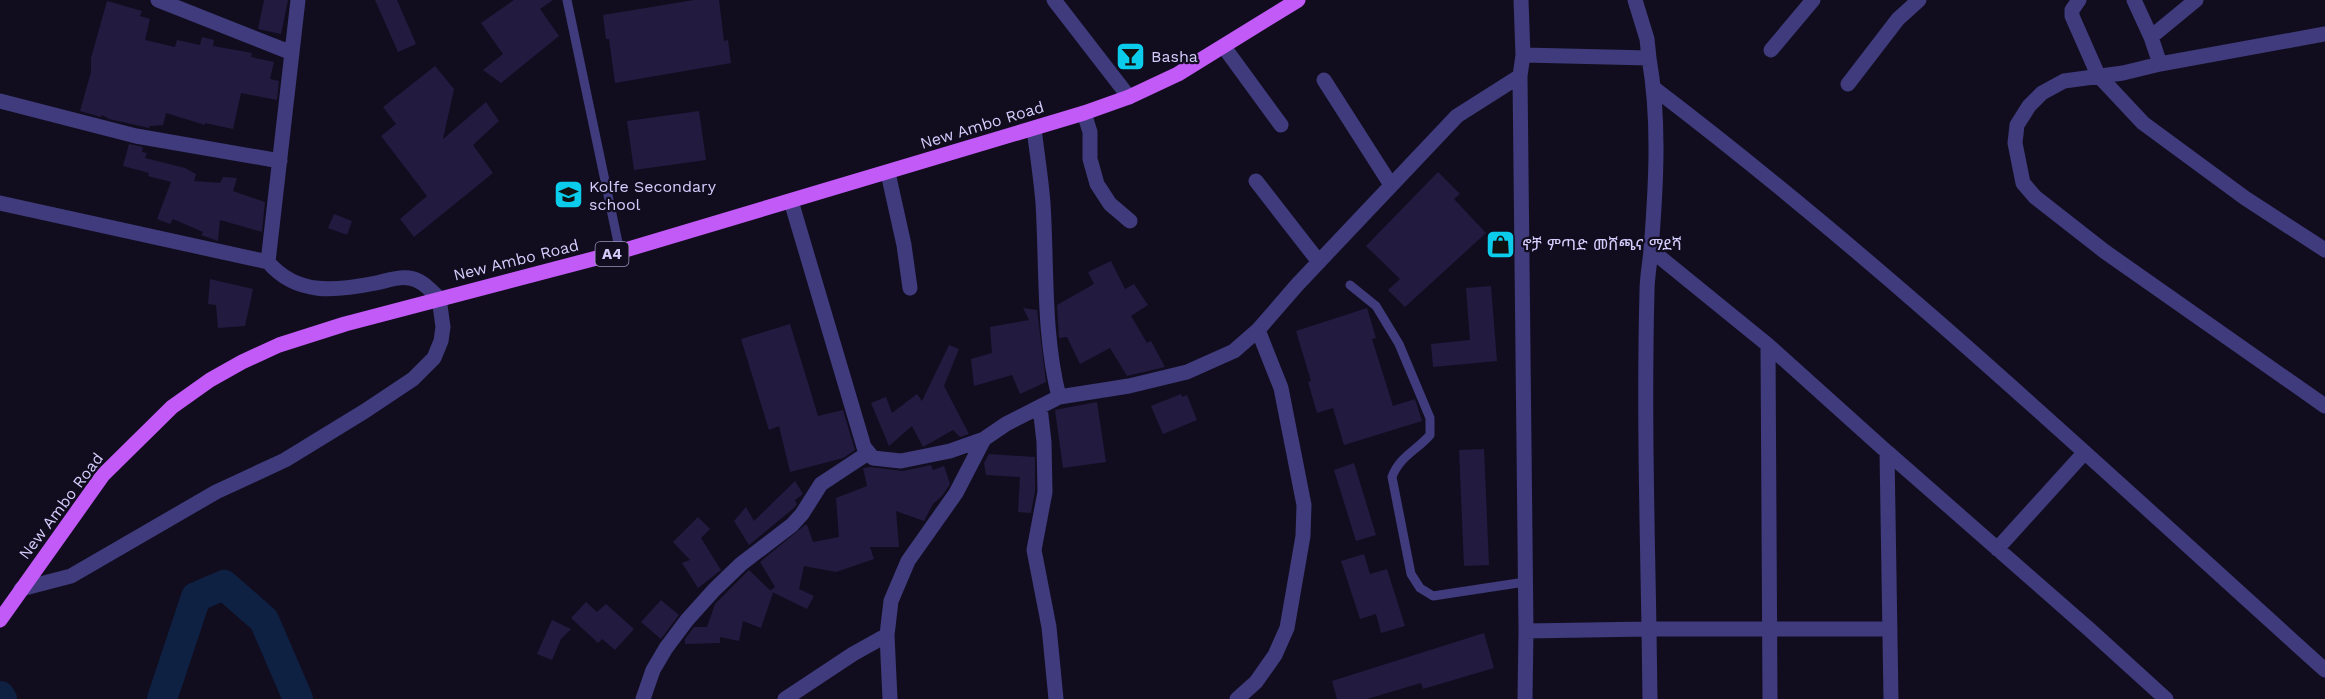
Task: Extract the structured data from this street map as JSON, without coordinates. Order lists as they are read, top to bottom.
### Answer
{
  "streets": {
    "main road": ["New Ambo Road", "A4"]
  },
  "places": {
    "bar": ["Basha"],
    "school or university": ["Kolfe Secondary school"],
    "shop": ["ኖቻ ምጣድ መሸጫና ማደሻ"]
  }
}
